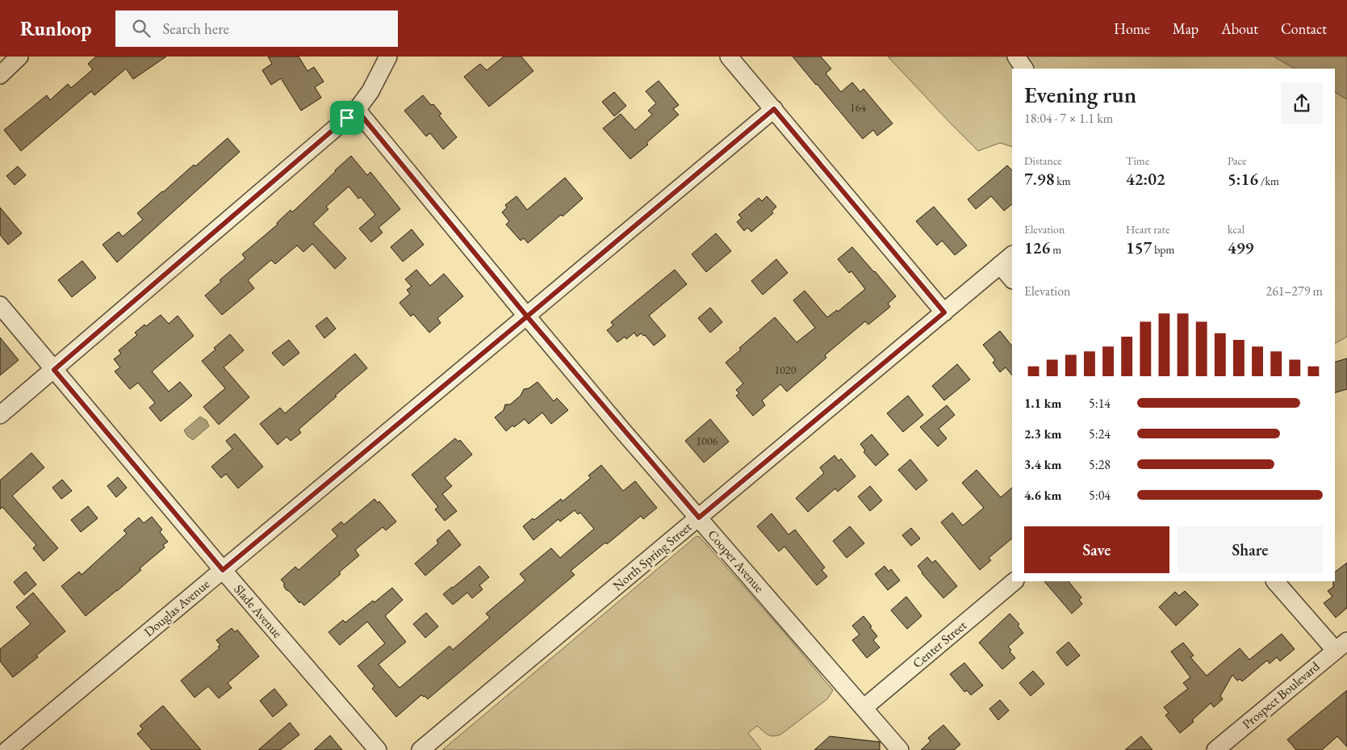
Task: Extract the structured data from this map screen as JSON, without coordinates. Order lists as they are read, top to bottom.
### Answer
{
  "streets": {
    "street": [
      "North Spring Street",
      "Cooper Avenue",
      "Douglas Avenue",
      "Slade Avenue",
      "Center Street",
      "Prospect Boulevard"
    ]
  },
  "crossings": [
    ["North Spring Street", "Cooper Avenue"],
    ["Cooper Avenue", "Douglas Avenue"],
    ["Cooper Avenue", "Center Street"],
    ["Douglas Avenue", "Slade Avenue"]
  ],
  "house_numbers": ["164", "1020", "1006"],
  "page": {
    "header": "Runloop",
    "search": "Search here",
    "nav": [
      "Home",
      "Map",
      "About",
      "Contact"
    ],
    "heading": ["Evening run", "18:04 · 7 × 1.1 km"],
    "stats": [
      ["Distance", "7.98 km"],
      ["Time", "42:02"],
      ["Pace", "5:16 /km"],
      ["Elevation", "126 m"],
      ["Heart rate", "157 bpm"],
      ["kcal", "499"]
    ],
    "chart": ["Elevation", "261–279 m"],
    "list": [
      {
        "name": "1.1 km",
        "note": "5:14"
      },
      {
        "name": "2.3 km",
        "note": "5:24"
      },
      {
        "name": "3.4 km",
        "note": "5:28"
      },
      {
        "name": "4.6 km",
        "note": "5:04"
      }
    ],
    "buttons": ["Save", "Share"]
  }
}
